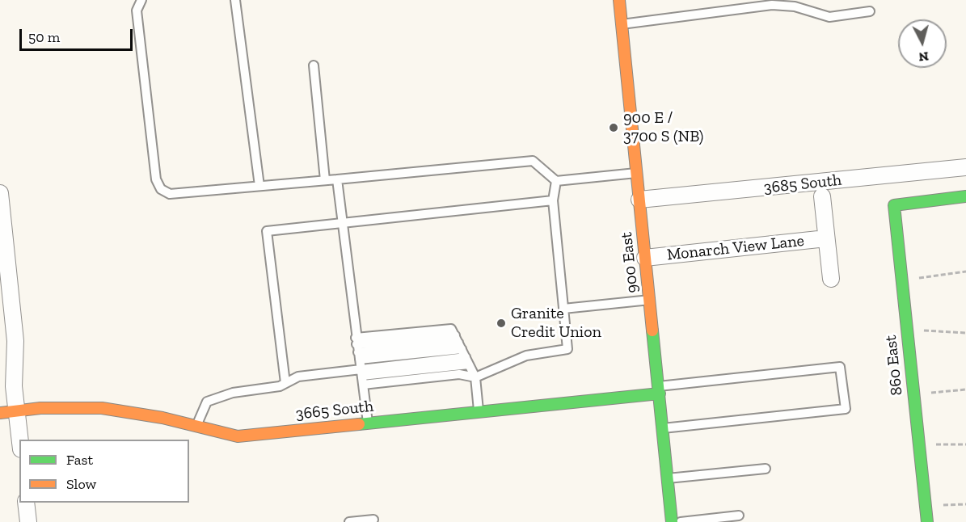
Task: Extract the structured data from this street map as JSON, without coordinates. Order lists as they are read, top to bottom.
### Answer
{
  "streets": {
    "street": [
      "3685 South",
      "Monarch View Lane",
      "900 East",
      "860 East",
      "3665 South"
    ]
  },
  "crossings": [
    ["3685 South", "900 East"],
    ["Monarch View Lane", "900 East"],
    ["900 East", "3665 South"]
  ],
  "places": ["900 E / 3700 S (NB)", "Granite Credit Union"],
  "legend": ["Fast", "Slow"],
  "scale_bar": "50 m",
  "north": "bottom"
}
